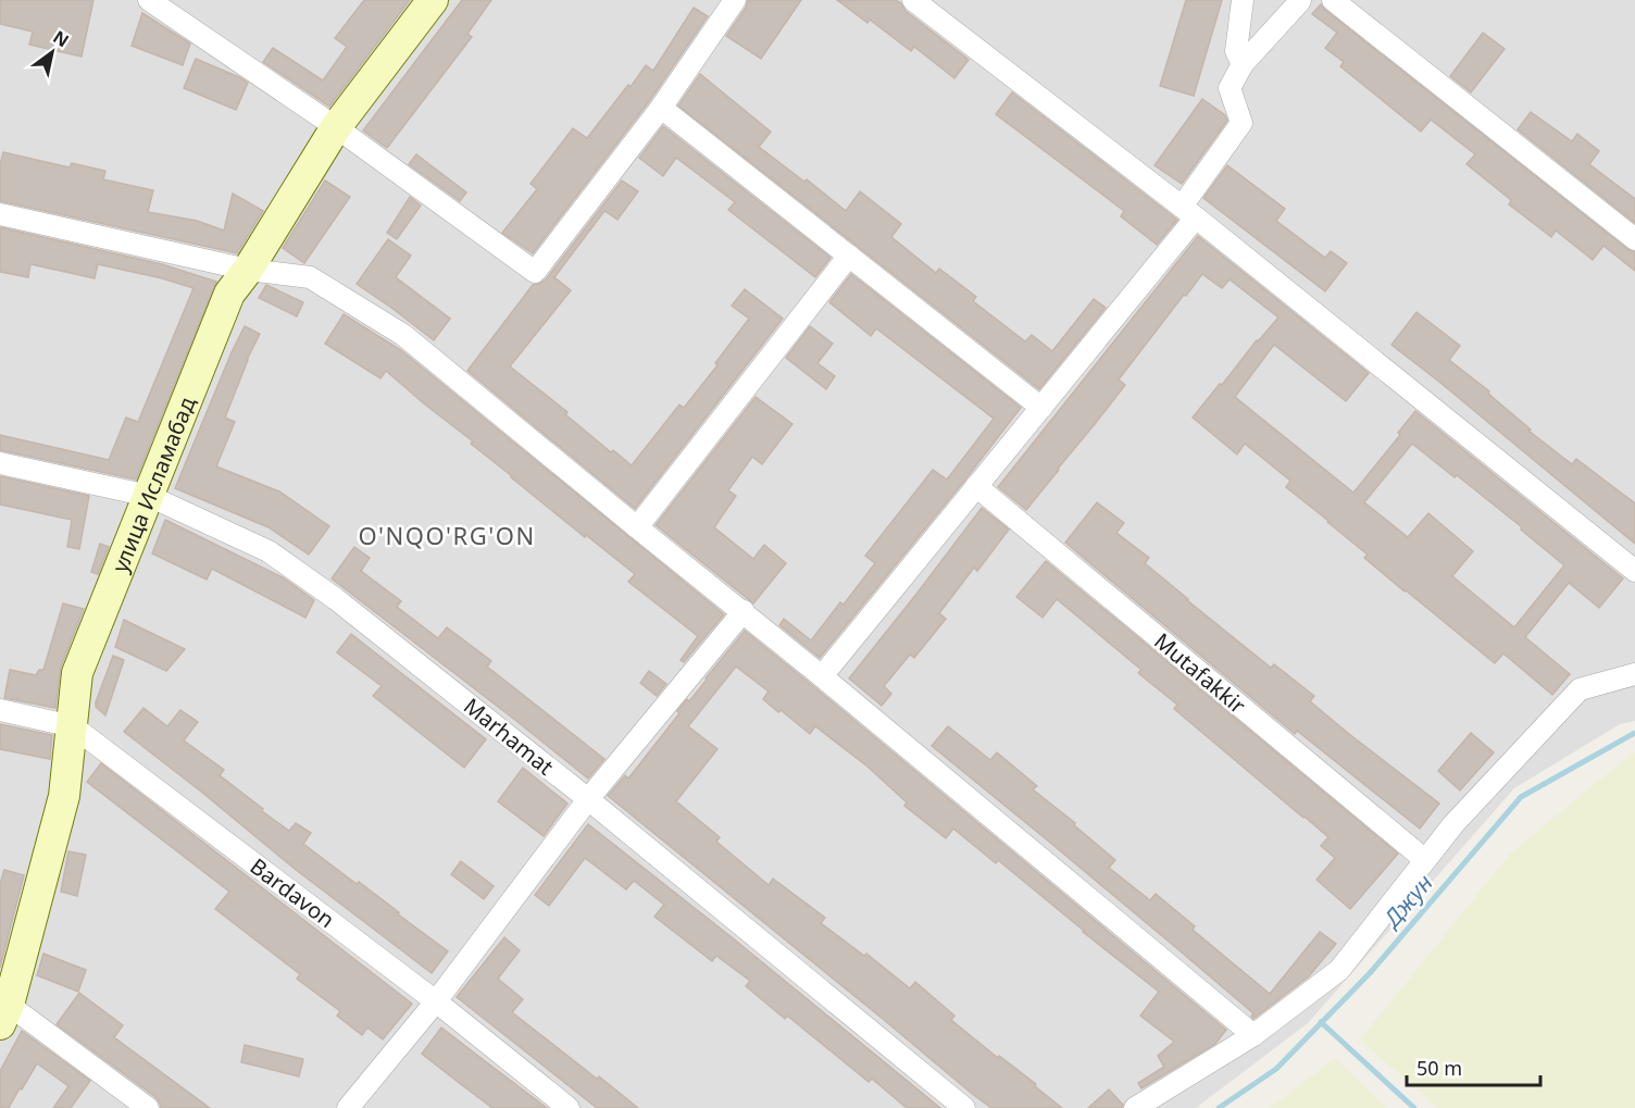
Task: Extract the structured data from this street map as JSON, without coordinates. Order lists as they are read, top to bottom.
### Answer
{
  "streets": {
    "street": [
      "улица Исламабад",
      "Mutafakkir",
      "Marhamat",
      "Bardavon"
    ]
  },
  "crossings": [
    ["улица Исламабад", "Marhamat"],
    ["улица Исламабад", "Bardavon"]
  ],
  "districts": ["O'NQO'RG'ON"],
  "water": ["Джун"],
  "scale_bar": "50 m",
  "north": "top right"
}
